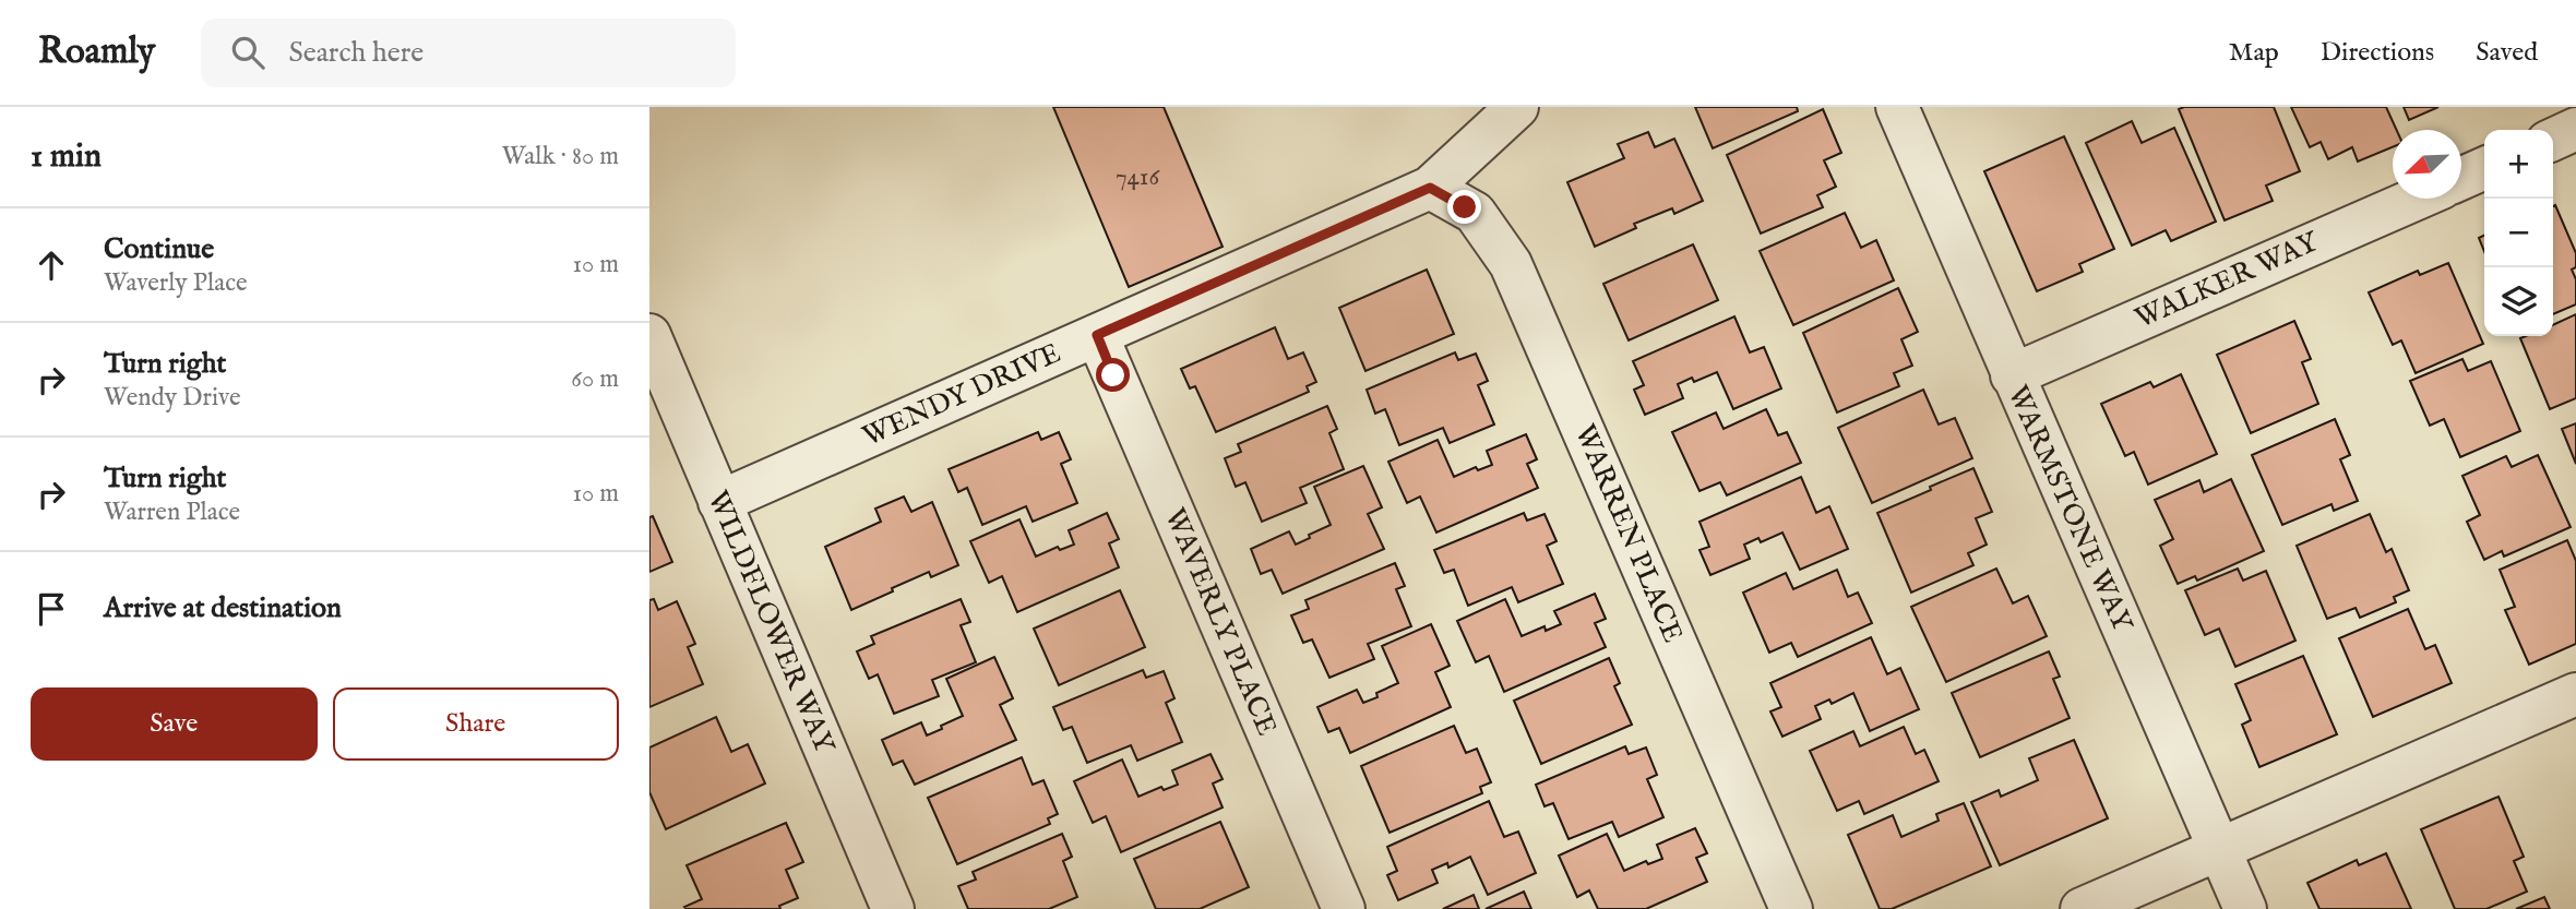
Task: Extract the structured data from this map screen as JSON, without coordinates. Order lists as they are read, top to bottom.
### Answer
{
  "streets": {
    "street": [
      "WALKER WAY",
      "WENDY DRIVE",
      "WARMSTONE WAY",
      "WARREN PLACE",
      "WILDFLOWER WAY",
      "WAVERLY PLACE"
    ]
  },
  "crossings": [
    ["WALKER WAY", "WARMSTONE WAY"],
    ["WENDY DRIVE", "WARREN PLACE"],
    ["WENDY DRIVE", "WILDFLOWER WAY"],
    ["WENDY DRIVE", "WAVERLY PLACE"]
  ],
  "house_numbers": ["7416"],
  "north": "bottom left",
  "page": {
    "header": "Roamly",
    "search": "Search here",
    "nav": ["Map", "Directions", "Saved"],
    "heading": ["1 min", "Walk · 80 m"],
    "map_buttons": ["+", "−"],
    "list": [
      ["Continue", "Waverly Place", "10 m"],
      ["Turn right", "Wendy Drive", "60 m"],
      ["Turn right", "Warren Place", "10 m"],
      "Arrive at destination"
    ],
    "buttons": ["Save", "Share"]
  }
}
